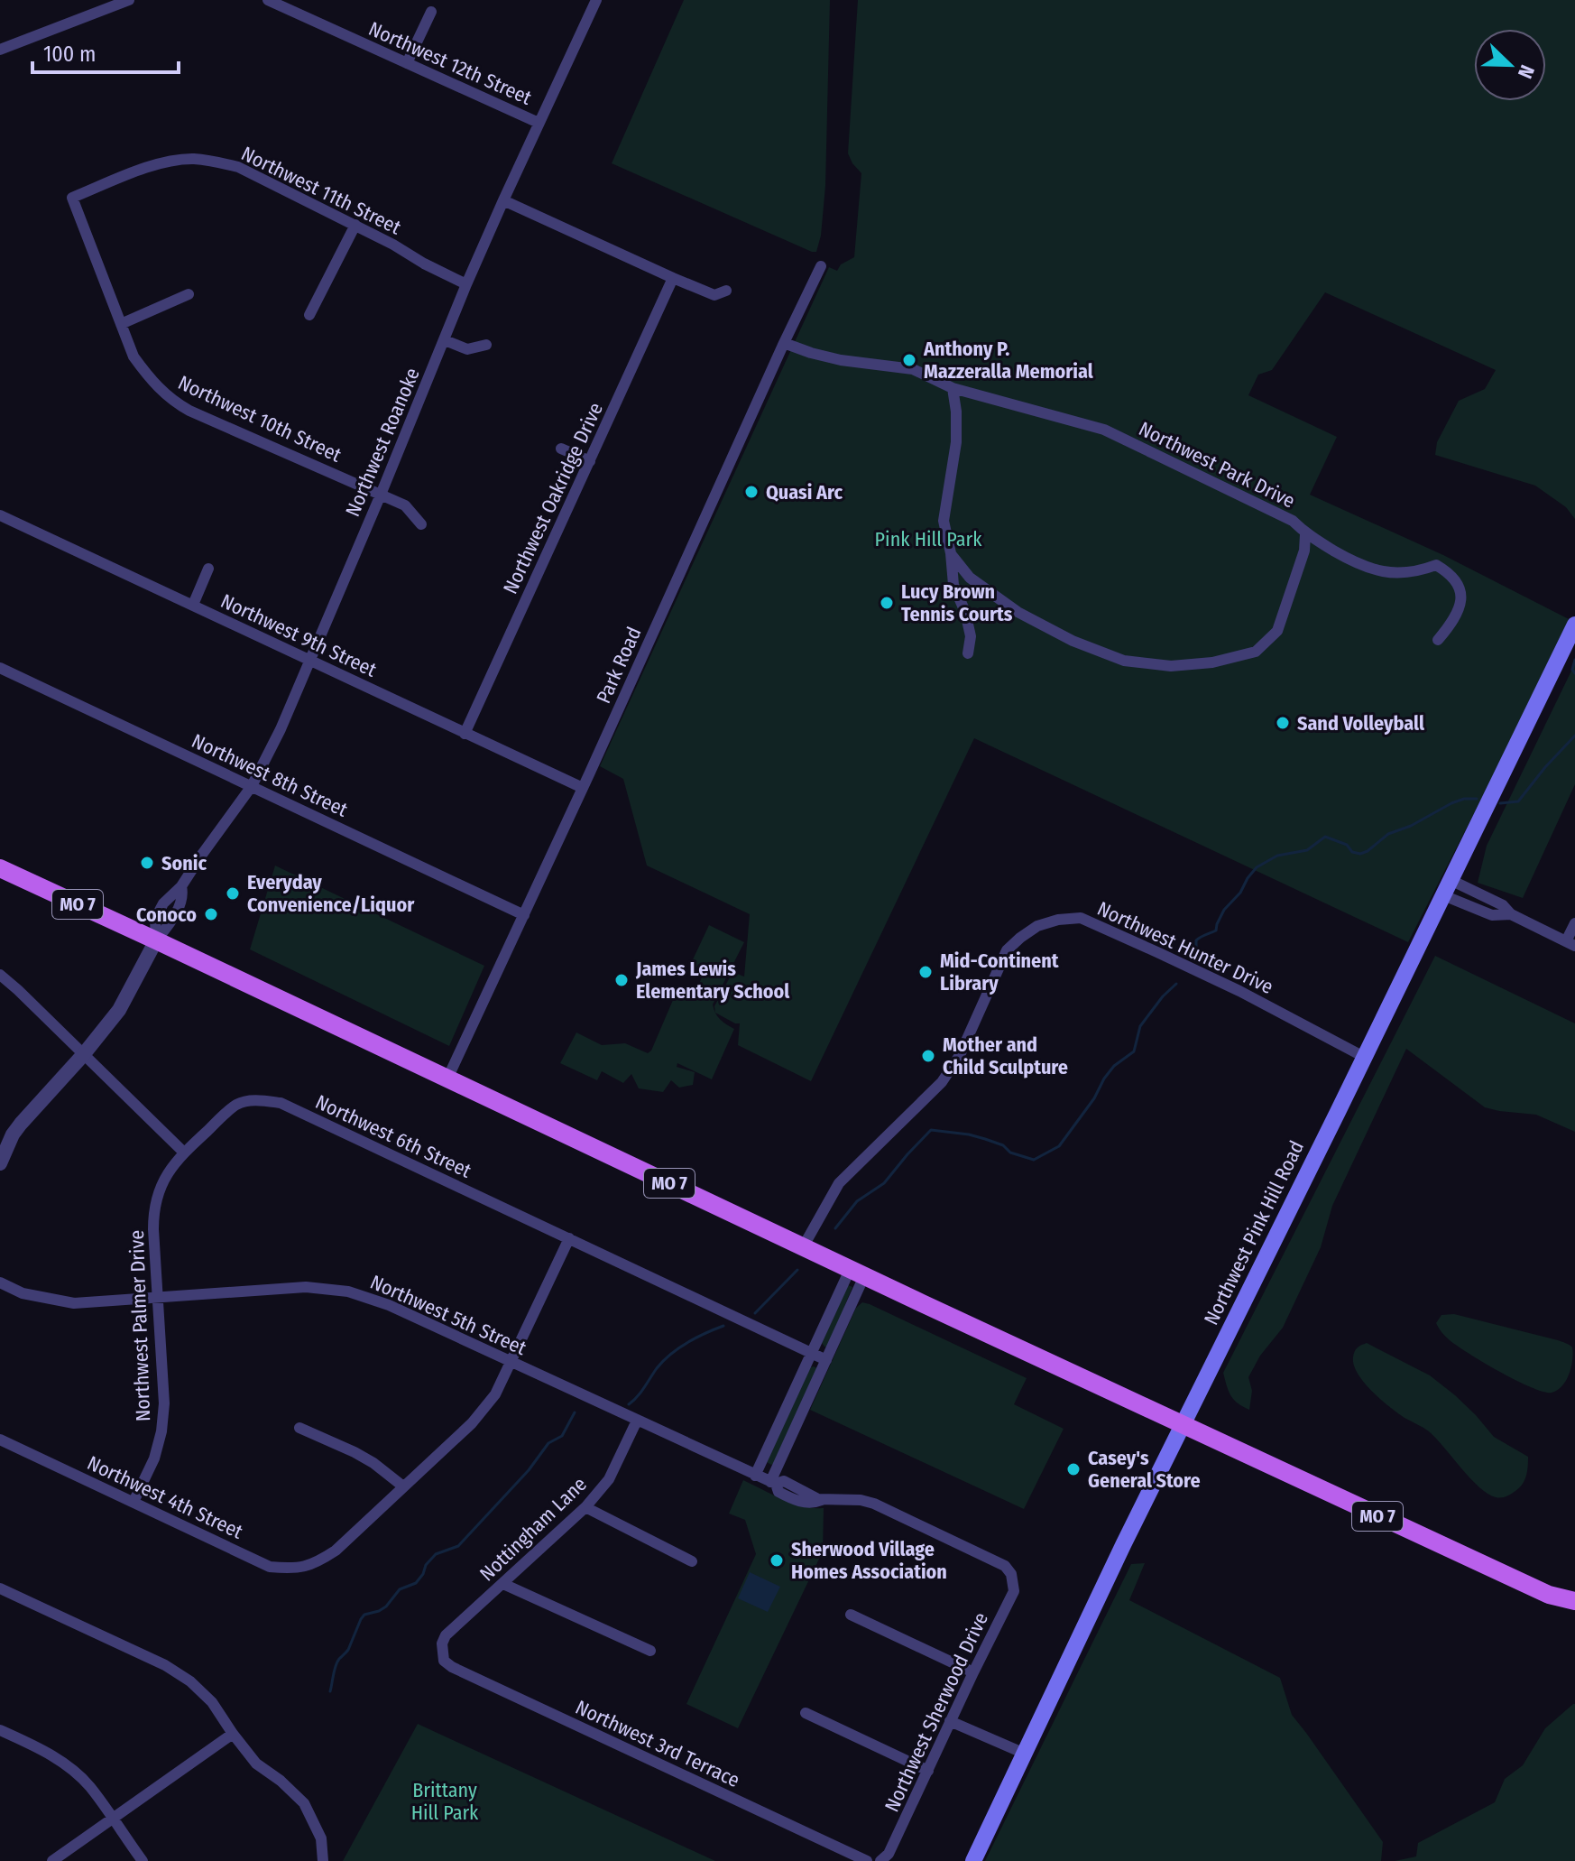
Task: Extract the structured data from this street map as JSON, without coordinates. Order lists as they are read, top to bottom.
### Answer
{
  "streets": {
    "main road": ["MO 7", "Northwest Pink Hill Road"],
    "street": [
      "Northwest 12th Street",
      "Northwest 11th Street",
      "Northwest 10th Street",
      "Northwest Roanoke",
      "Northwest Park Drive",
      "Northwest Oakridge Drive",
      "Northwest 9th Street",
      "Park Road",
      "Northwest 8th Street",
      "Northwest Hunter Drive",
      "Northwest 6th Street",
      "Northwest 5th Street",
      "Northwest Palmer Drive",
      "Northwest 4th Street",
      "Nottingham Lane",
      "Northwest Sherwood Drive",
      "Northwest 3rd Terrace"
    ]
  },
  "crossings": [
    ["Northwest 12th Street", "Northwest Roanoke"],
    ["Northwest 11th Street", "Northwest 10th Street"],
    ["Northwest 11th Street", "Northwest Roanoke"],
    ["Northwest 10th Street", "Northwest Roanoke"],
    ["Northwest Roanoke", "Northwest 9th Street"],
    ["Northwest Roanoke", "Northwest 8th Street"],
    ["Northwest Roanoke", "MO 7"],
    ["Northwest Park Drive", "Park Road"],
    ["Northwest Oakridge Drive", "Northwest 9th Street"],
    ["Northwest 9th Street", "Park Road"],
    ["Park Road", "Northwest 8th Street"],
    ["Park Road", "MO 7"],
    ["MO 7", "Northwest Hunter Drive"],
    ["MO 7", "Northwest Pink Hill Road"],
    ["Northwest Hunter Drive", "Northwest Pink Hill Road"],
    ["Northwest 6th Street", "Northwest Palmer Drive"],
    ["Northwest 5th Street", "Northwest Palmer Drive"],
    ["Northwest 5th Street", "Nottingham Lane"],
    ["Northwest 5th Street", "Northwest Sherwood Drive"],
    ["Northwest Palmer Drive", "Northwest 4th Street"],
    ["Nottingham Lane", "Northwest 3rd Terrace"]
  ],
  "parks": ["Pink Hill Park", "Brittany Hill Park"],
  "places": [
    "Anthony P. Mazzeralla Memorial",
    "Quasi Arc",
    "Lucy Brown Tennis Courts",
    "Sand Volleyball",
    "Sonic",
    "Everyday Convenience/Liquor",
    "Conoco",
    "Mid-Continent Library",
    "James Lewis Elementary School",
    "Mother and Child Sculpture",
    "Casey's General Store",
    "Sherwood Village Homes Association"
  ],
  "scale_bar": "100 m",
  "north": "bottom right"
}
